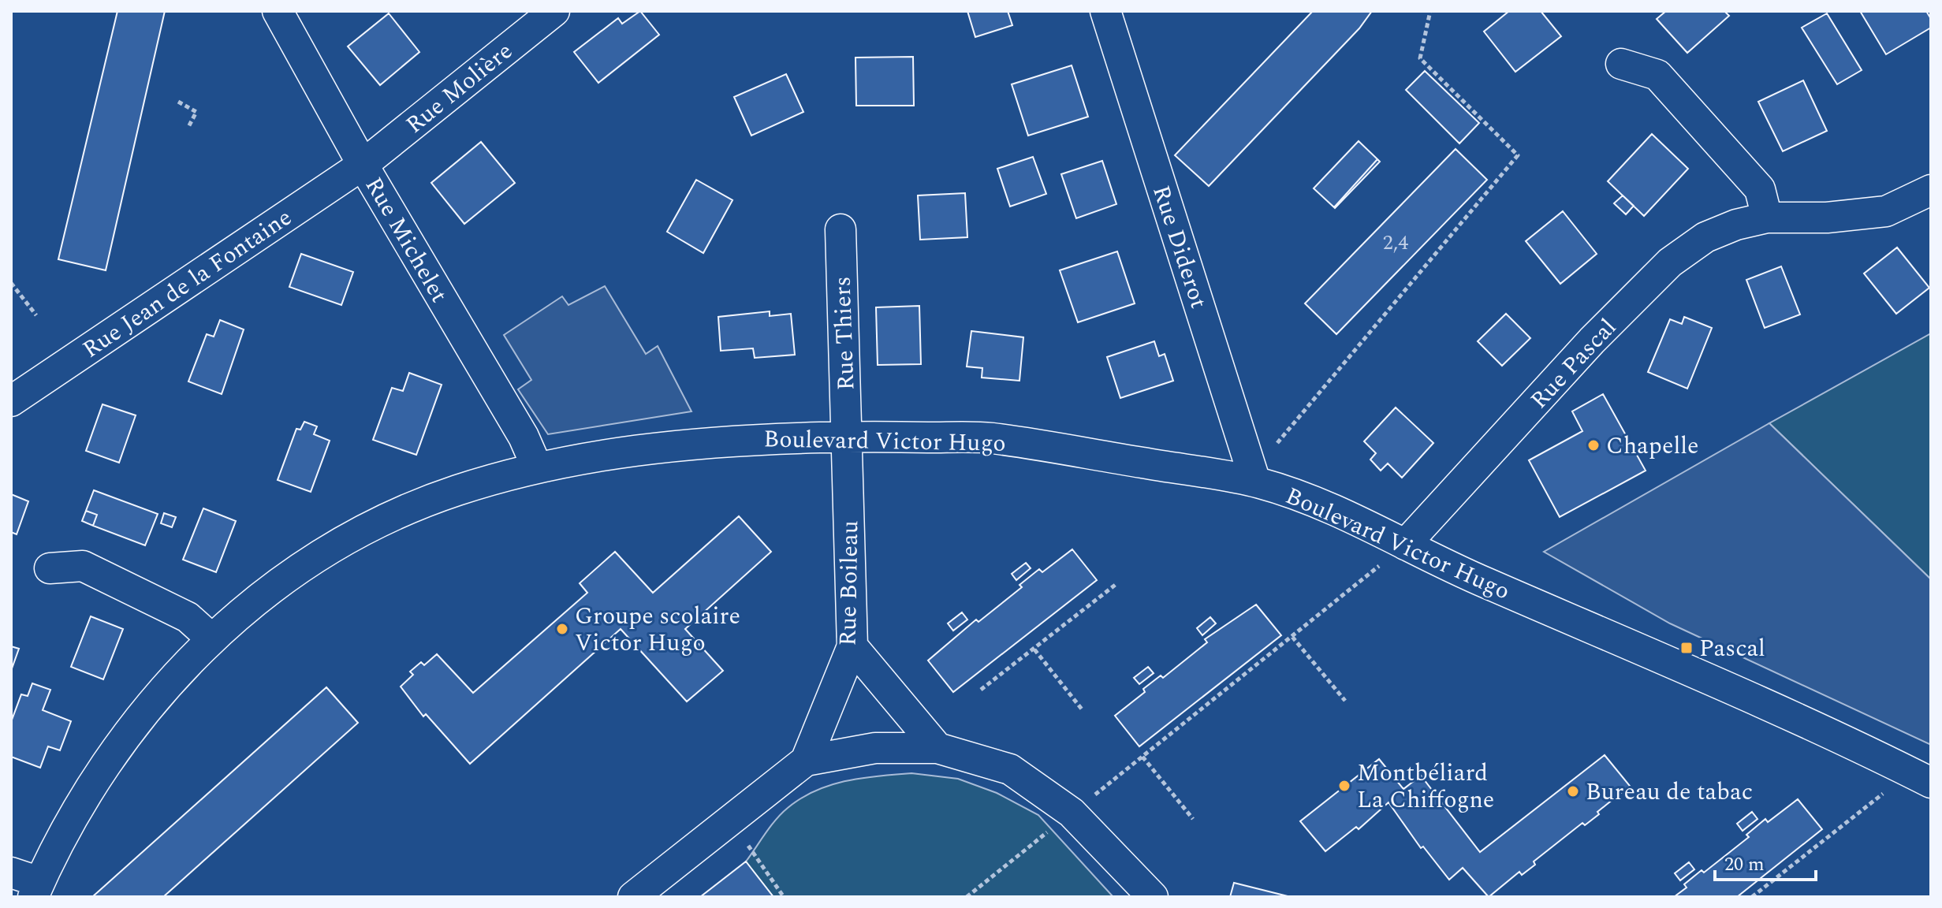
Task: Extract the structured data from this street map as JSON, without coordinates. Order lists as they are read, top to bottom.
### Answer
{
  "streets": {
    "street": [
      "Rue Molière",
      "Rue Michelet",
      "Rue Diderot",
      "Rue Jean de la Fontaine",
      "Rue Thiers",
      "Rue Pascal",
      "Boulevard Victor Hugo",
      "Rue Boileau"
    ]
  },
  "crossings": [
    ["Rue Molière", "Rue Michelet"],
    ["Rue Molière", "Rue Jean de la Fontaine"],
    ["Rue Michelet", "Rue Jean de la Fontaine"],
    ["Rue Michelet", "Boulevard Victor Hugo"],
    ["Rue Diderot", "Boulevard Victor Hugo"],
    ["Rue Thiers", "Boulevard Victor Hugo"],
    ["Rue Thiers", "Rue Boileau"],
    ["Rue Pascal", "Boulevard Victor Hugo"],
    ["Boulevard Victor Hugo", "Rue Boileau"]
  ],
  "places": {
    "other": [
      "Chapelle",
      "Groupe scolaire Victor Hugo",
      "Montbéliard La Chiffogne",
      "Bureau de tabac"
    ],
    "transit": ["Pascal"]
  },
  "house_numbers": ["2,4"],
  "scale_bar": "20 m"
}
